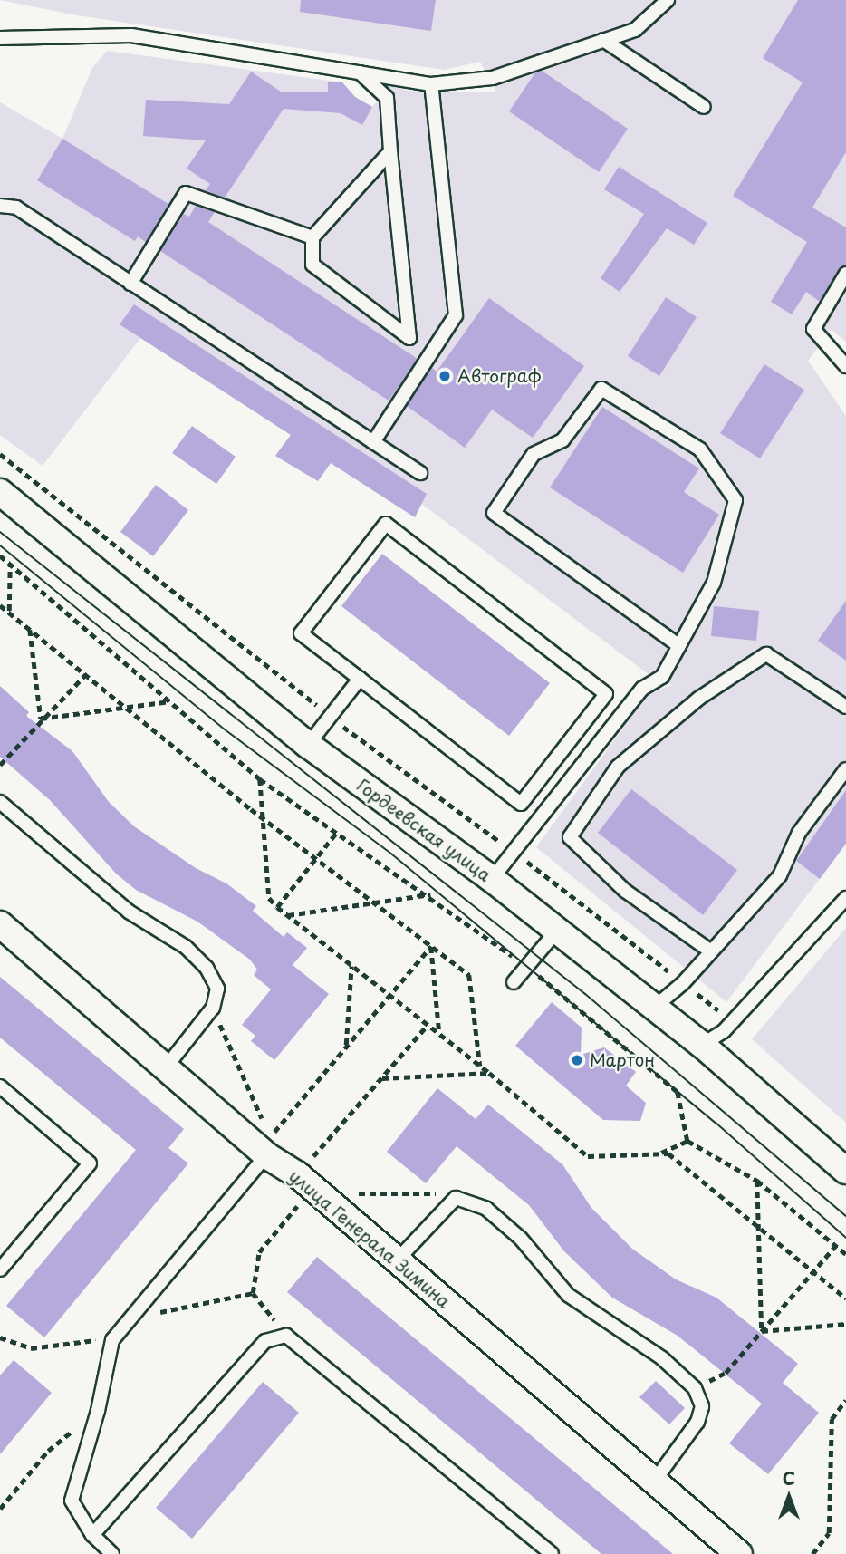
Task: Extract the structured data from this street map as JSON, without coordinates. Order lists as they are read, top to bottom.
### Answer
{
  "streets": {
    "street": ["Гордеевская улица", "улица Генерала Зимина"]
  },
  "places": ["Автограф", "Мартон"],
  "north": "top"
}
